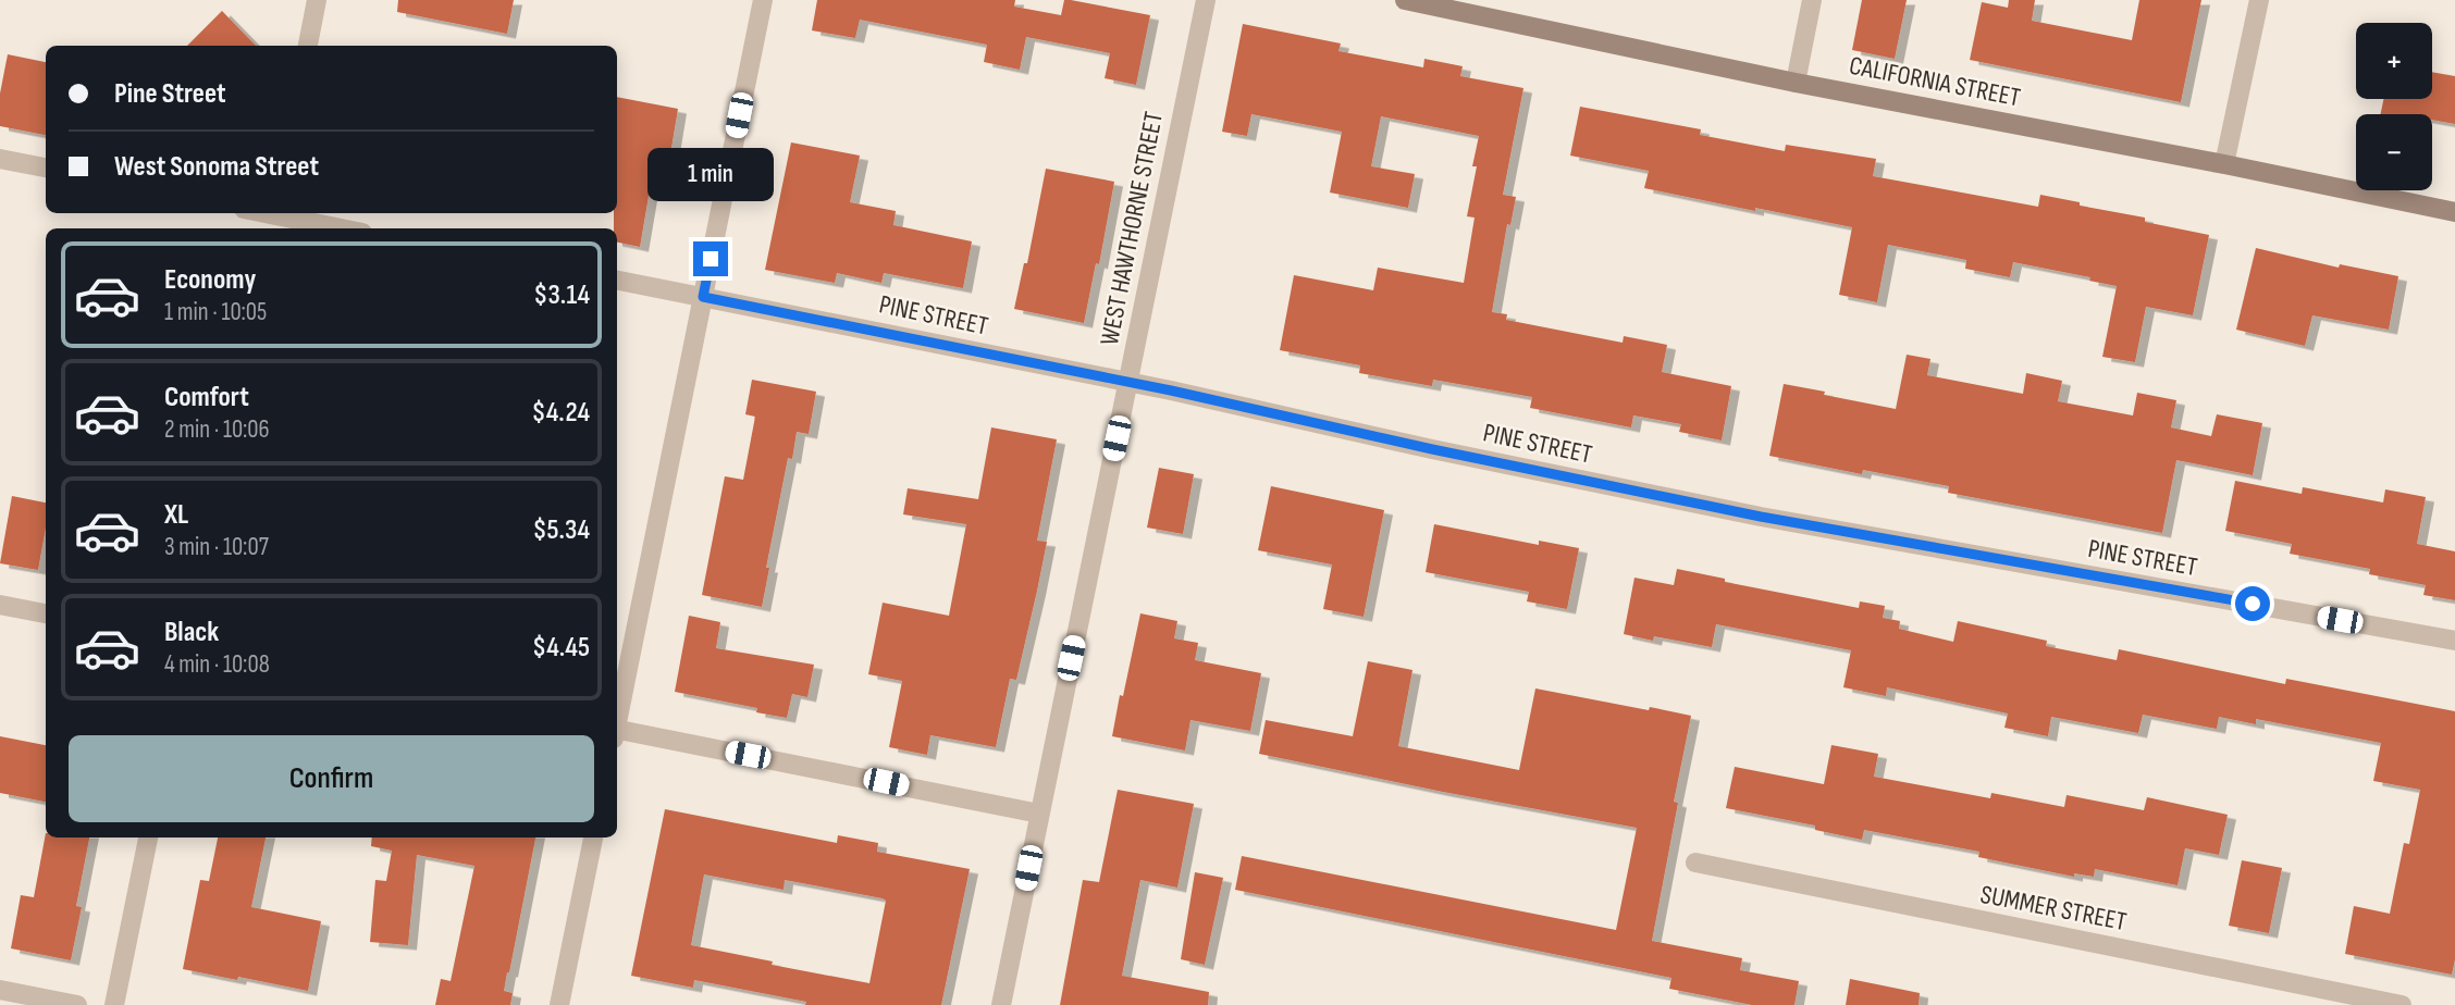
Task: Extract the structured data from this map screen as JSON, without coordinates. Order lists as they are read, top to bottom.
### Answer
{
  "streets": {
    "street": [
      "CALIFORNIA STREET",
      "WEST HAWTHORNE STREET",
      "PINE STREET",
      "SUMMER STREET"
    ]
  },
  "crossings": [
    ["WEST HAWTHORNE STREET", "PINE STREET"]
  ],
  "page": {
    "map_buttons": ["+", "−"],
    "banner": ["Pine Street", "West Sonoma Street"],
    "bubble": "1 min",
    "list": [
      {
        "name": "Economy",
        "note": "1 min · 10:05",
        "value": "$3.14"
      },
      {
        "name": "Comfort",
        "note": "2 min · 10:06",
        "value": "$4.24"
      },
      {
        "name": "XL",
        "note": "3 min · 10:07",
        "value": "$5.34"
      },
      {
        "name": "Black",
        "note": "4 min · 10:08",
        "value": "$4.45"
      }
    ],
    "buttons": "Confirm"
  }
}
